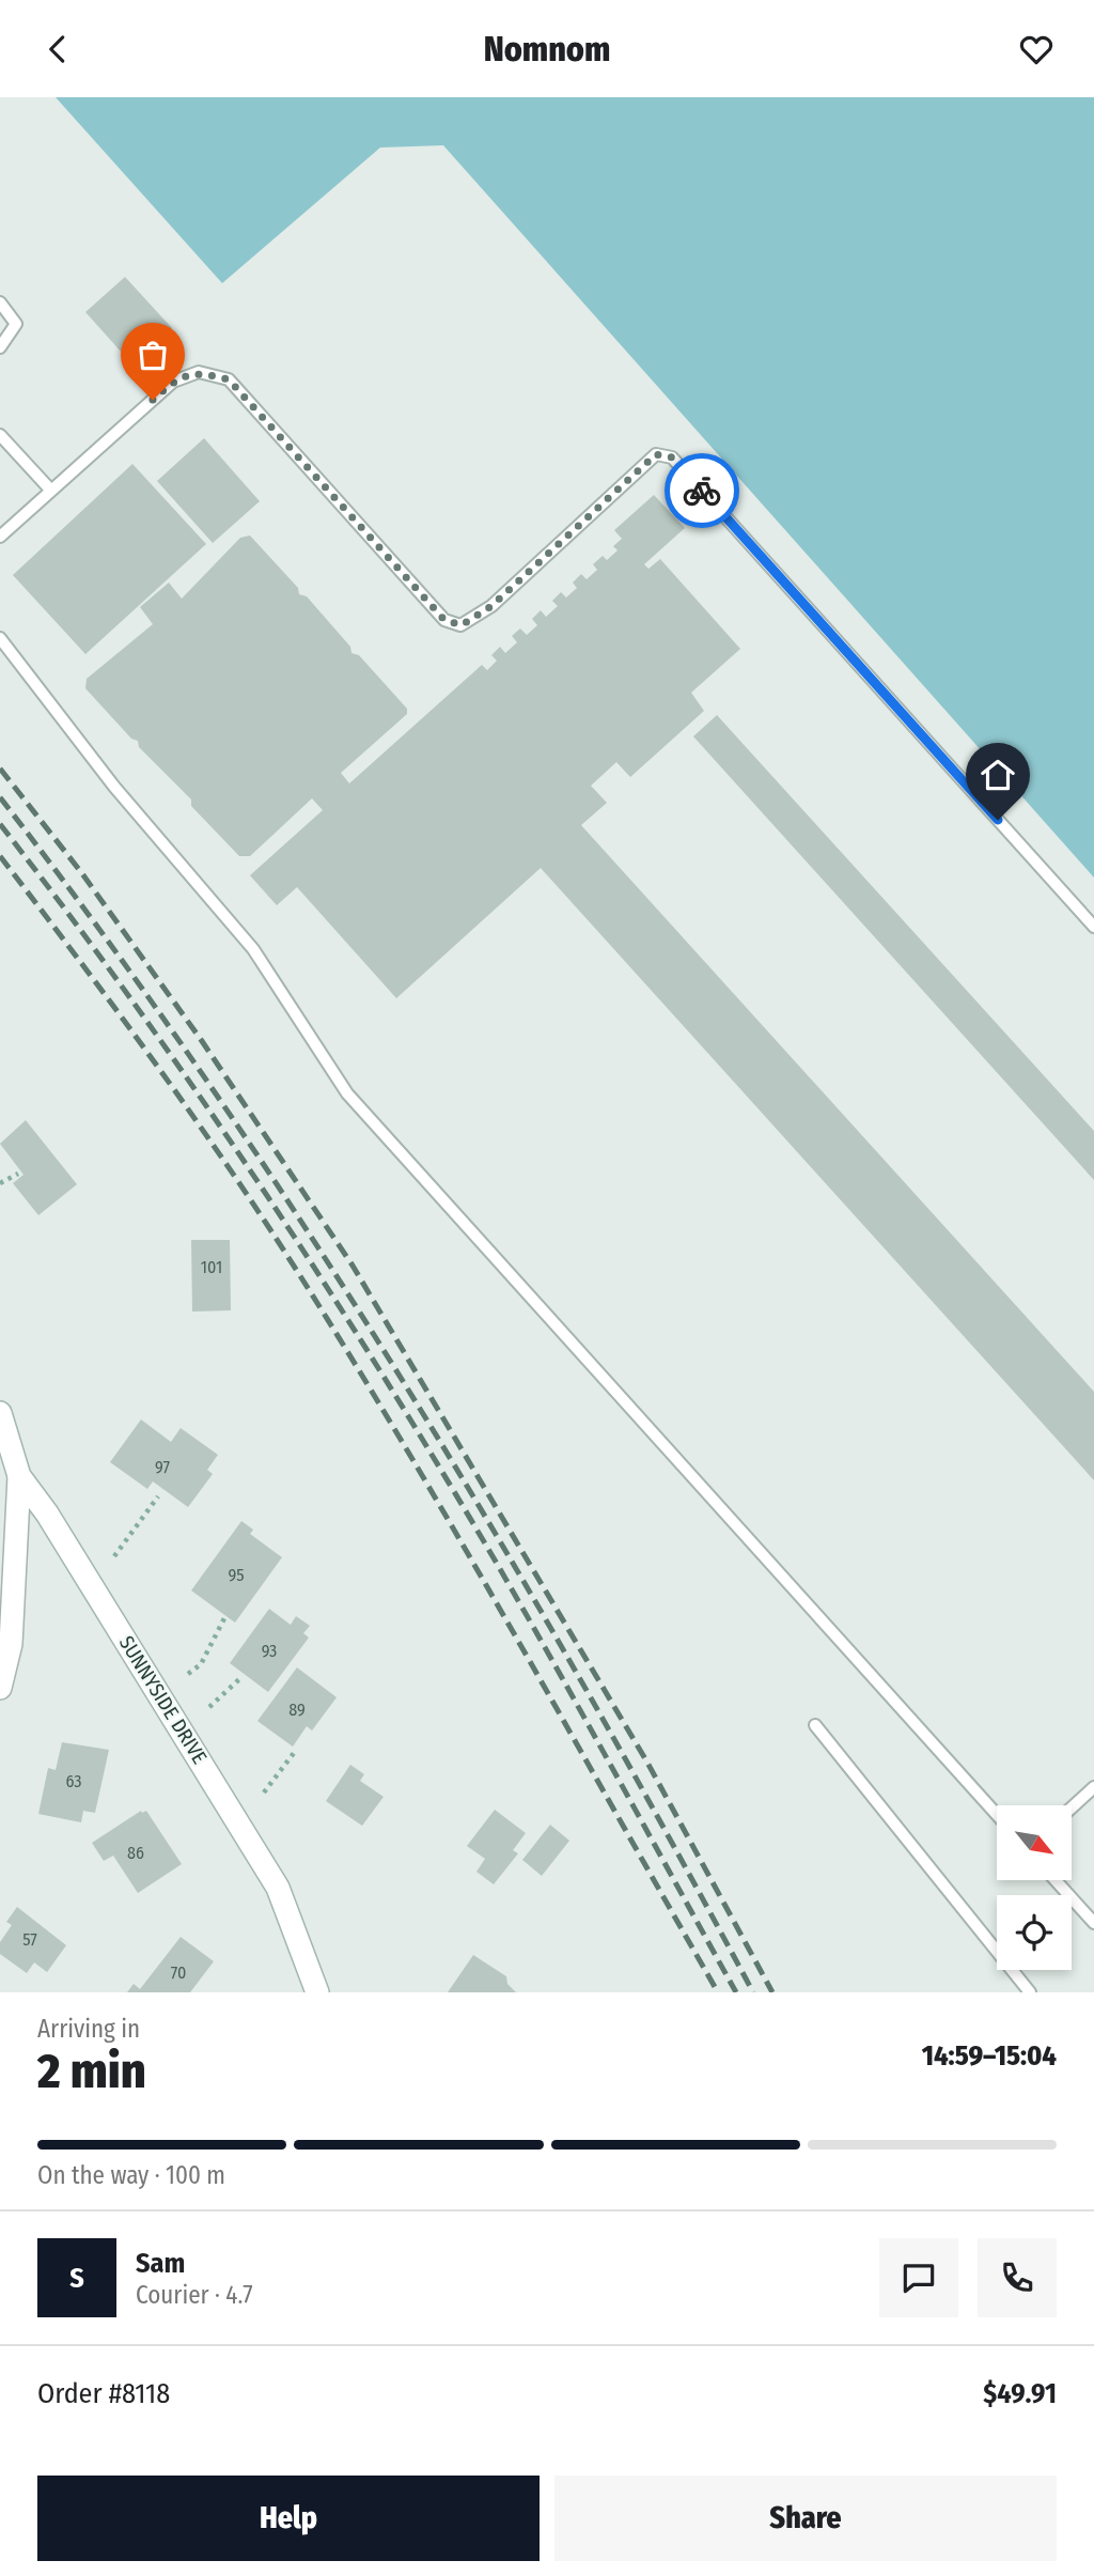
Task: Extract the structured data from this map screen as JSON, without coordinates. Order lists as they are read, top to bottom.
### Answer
{
  "streets": {
    "street": ["SUNNYSIDE DRIVE"]
  },
  "house_numbers": [
    "101",
    "97",
    "95",
    "93",
    "89",
    "63",
    "86",
    "57",
    "70"
  ],
  "north": "bottom right",
  "page": {
    "header": "Nomnom",
    "heading": ["2 min", "Arriving in", "14:59–15:04"],
    "panel": [
      "Sam",
      "Courier · 4.7",
      "Order #8118",
      "$49.91"
    ],
    "bar": "On the way · 100 m",
    "round": "S",
    "buttons": ["Help", "Share"]
  }
}
